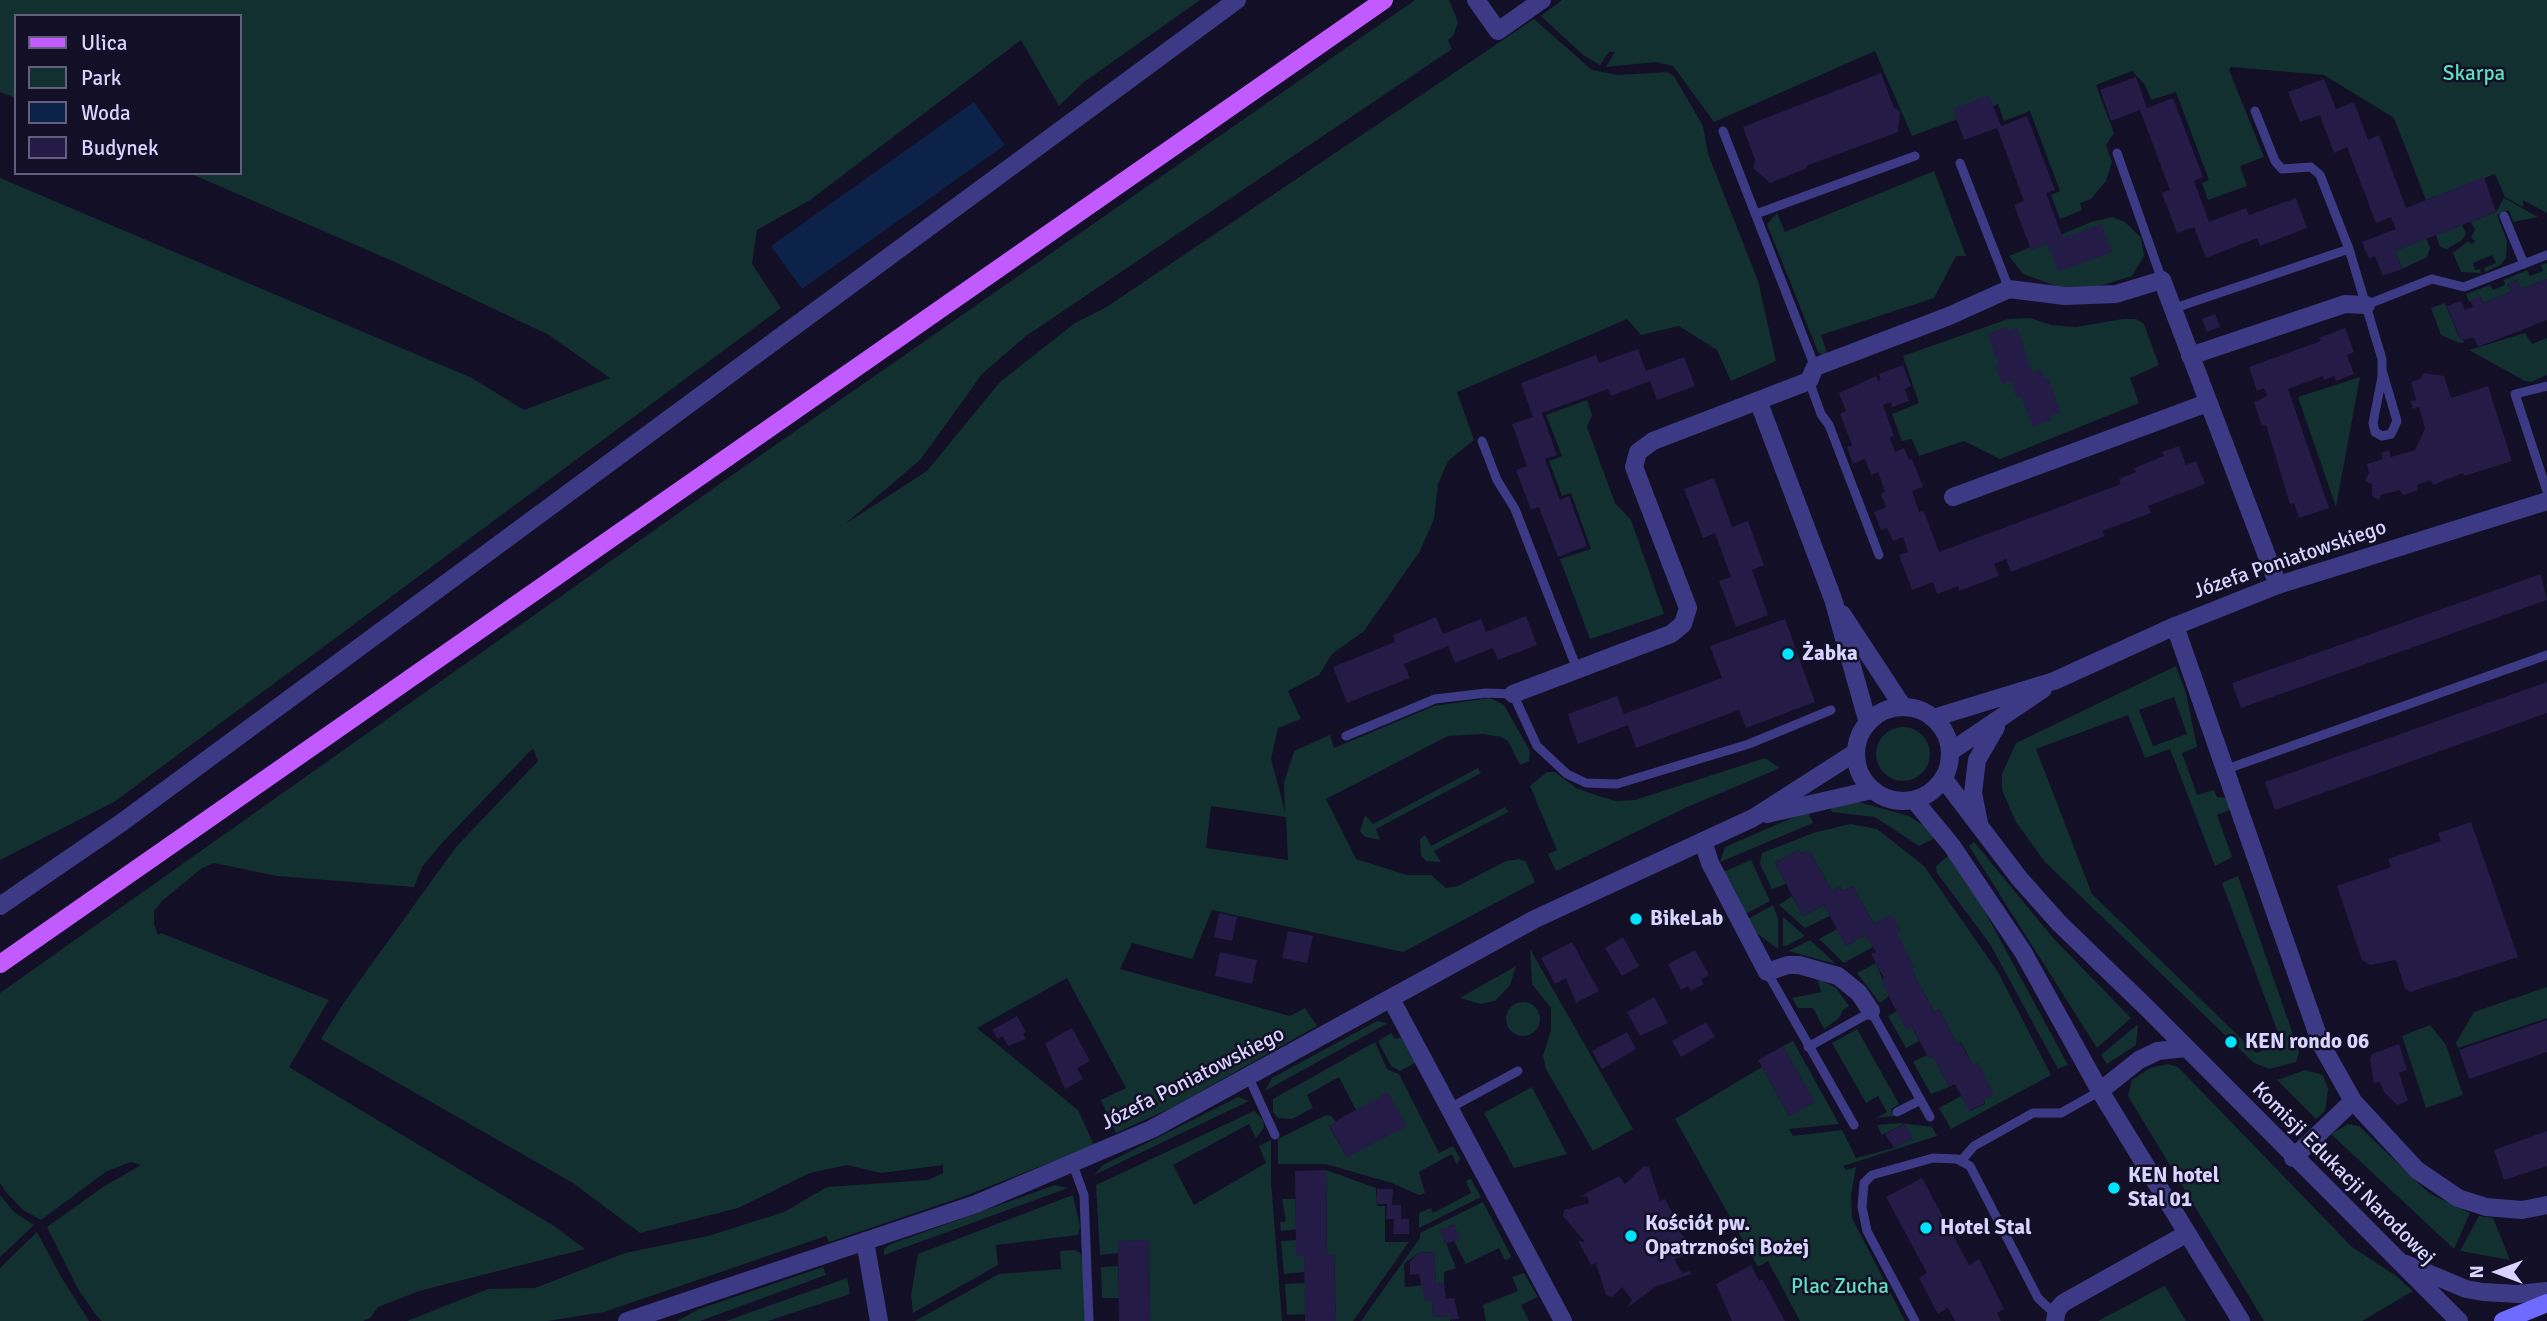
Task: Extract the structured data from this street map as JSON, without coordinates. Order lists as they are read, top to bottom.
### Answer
{
  "streets": {
    "street": ["Józefa Poniatowskiego", "Komisji Edukacji Narodowej"]
  },
  "crossings": [
    ["Józefa Poniatowskiego", "Komisji Edukacji Narodowej"]
  ],
  "parks": ["Skarpa", "Plac Zucha"],
  "places": [
    "Żabka",
    "BikeLab",
    "KEN rondo 06",
    "KEN hotel Stal 01",
    "Hotel Stal",
    "Kościół pw. Opatrzności Bożej"
  ],
  "legend": [
    "Ulica",
    "Park",
    "Woda",
    "Budynek"
  ],
  "north": "left"
}
